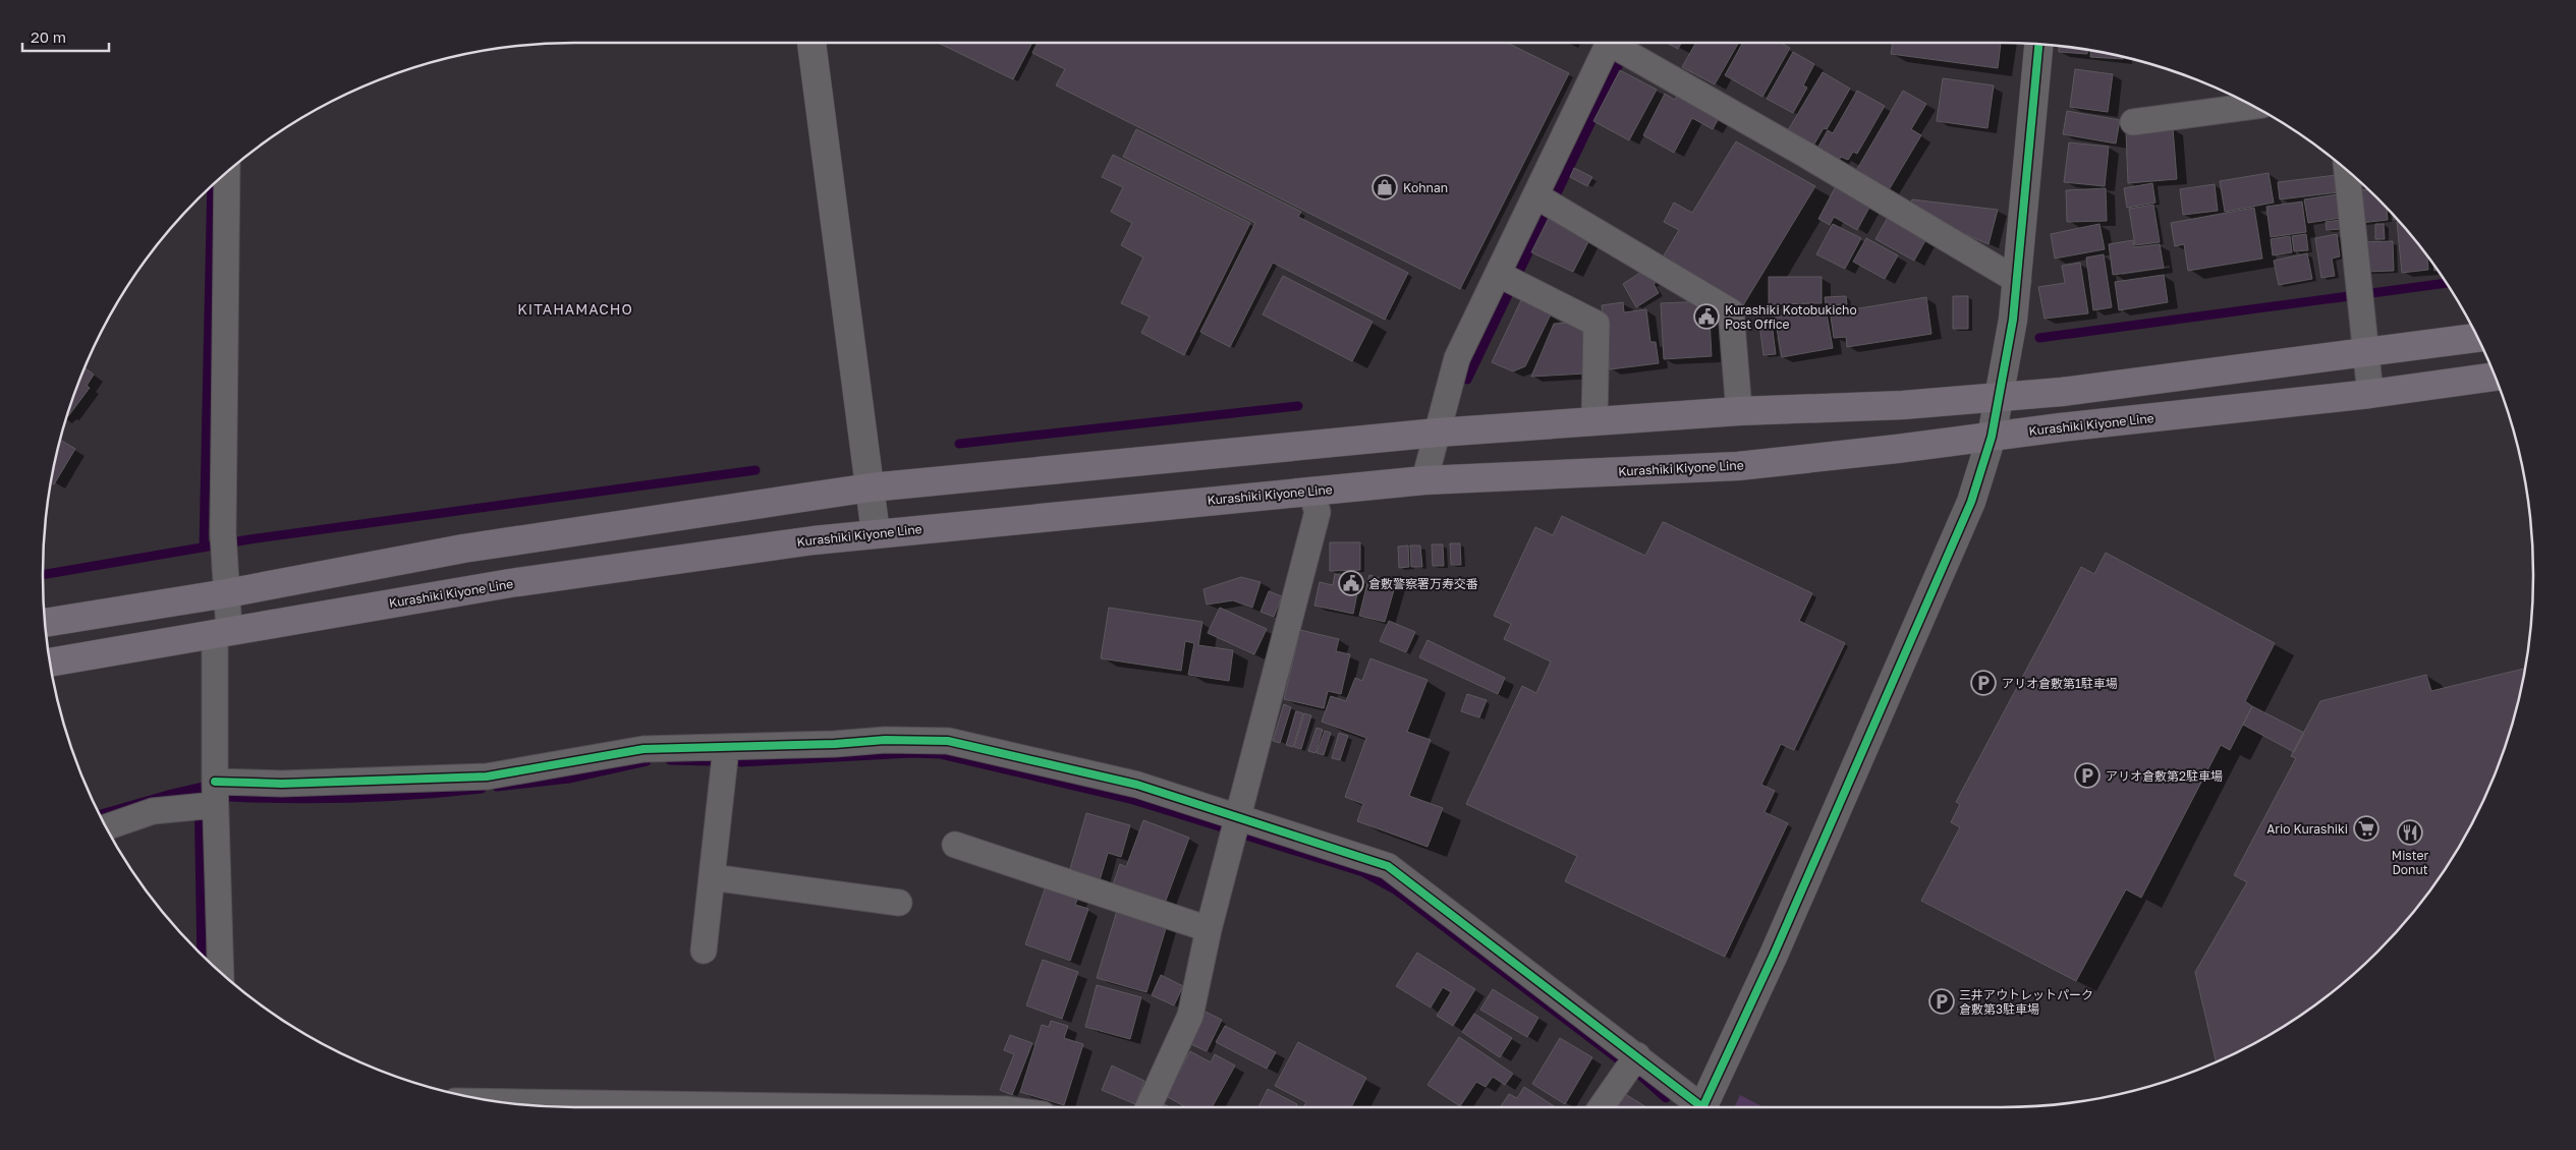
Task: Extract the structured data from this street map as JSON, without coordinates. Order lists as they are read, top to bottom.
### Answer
{
  "streets": {
    "main road": ["Kurashiki Kiyone Line"]
  },
  "districts": ["KITAHAMACHO"],
  "places": {
    "shop": ["Kohnan"],
    "public building": ["Kurashiki Kotobukicho Post Office", "倉敷警察署万寿交番"],
    "parking": ["アリオ倉敷第1駐車場", "アリオ倉敷第2駐車場", "三井アウトレットパーク 倉敷第3駐車場"],
    "supermarket": ["Ario Kurashiki"],
    "restaurant": ["Mister Donut"]
  },
  "scale_bar": "20 m"
}
